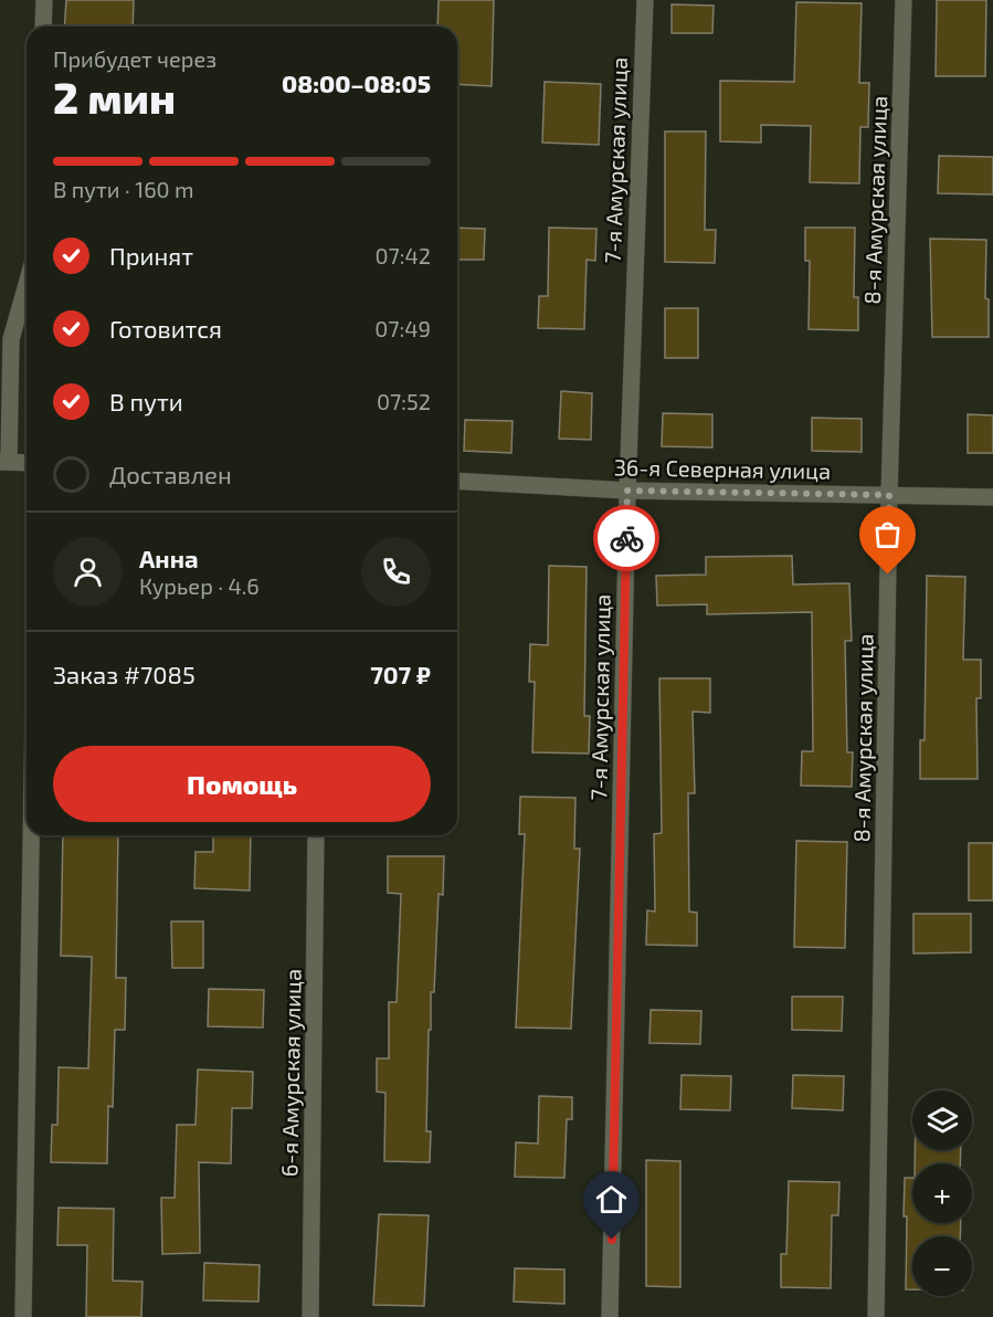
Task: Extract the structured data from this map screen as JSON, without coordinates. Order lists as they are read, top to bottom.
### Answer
{
  "streets": {
    "street": [
      "7-я Амурская улица",
      "8-я Амурская улица",
      "36-я Северная улица",
      "6-я Амурская улица"
    ]
  },
  "crossings": [
    ["7-я Амурская улица", "36-я Северная улица"],
    ["8-я Амурская улица", "36-я Северная улица"]
  ],
  "page": {
    "heading": ["2 мин", "Прибудет через", "08:00–08:05"],
    "panel": [
      "Анна",
      "Курьер · 4.6",
      "Заказ #7085",
      "707 ₽"
    ],
    "bar": "В пути · 160 m",
    "list": [
      ["Принят", "07:42"],
      ["Готовится", "07:49"],
      ["В пути", "07:52"],
      "Доставлен"
    ],
    "buttons": "Помощь",
    "map_buttons": ["+", "−"]
  }
}
